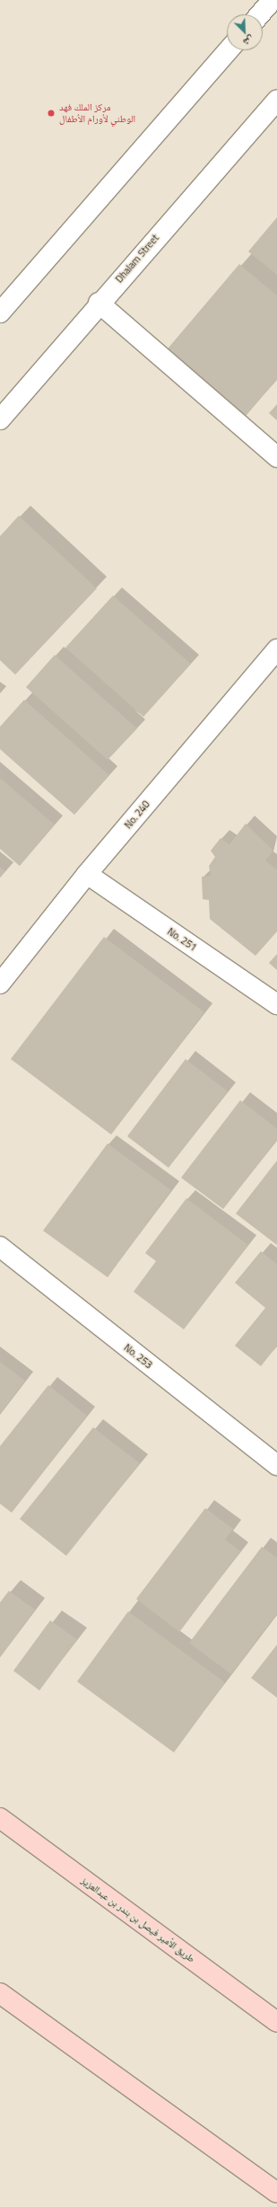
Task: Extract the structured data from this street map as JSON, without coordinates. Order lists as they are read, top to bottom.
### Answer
{
  "streets": {
    "main road": ["طريق الأمير فيصل بن بندر بن عبدالعزيز"],
    "street": [
      "Dhalam Street",
      "No. 240",
      "No. 251",
      "No. 253"
    ]
  },
  "crossings": [
    ["No. 240", "No. 251"]
  ],
  "places": ["مركز الملك فهد الوطني لأورام الأطفال"],
  "north": "bottom right"
}
